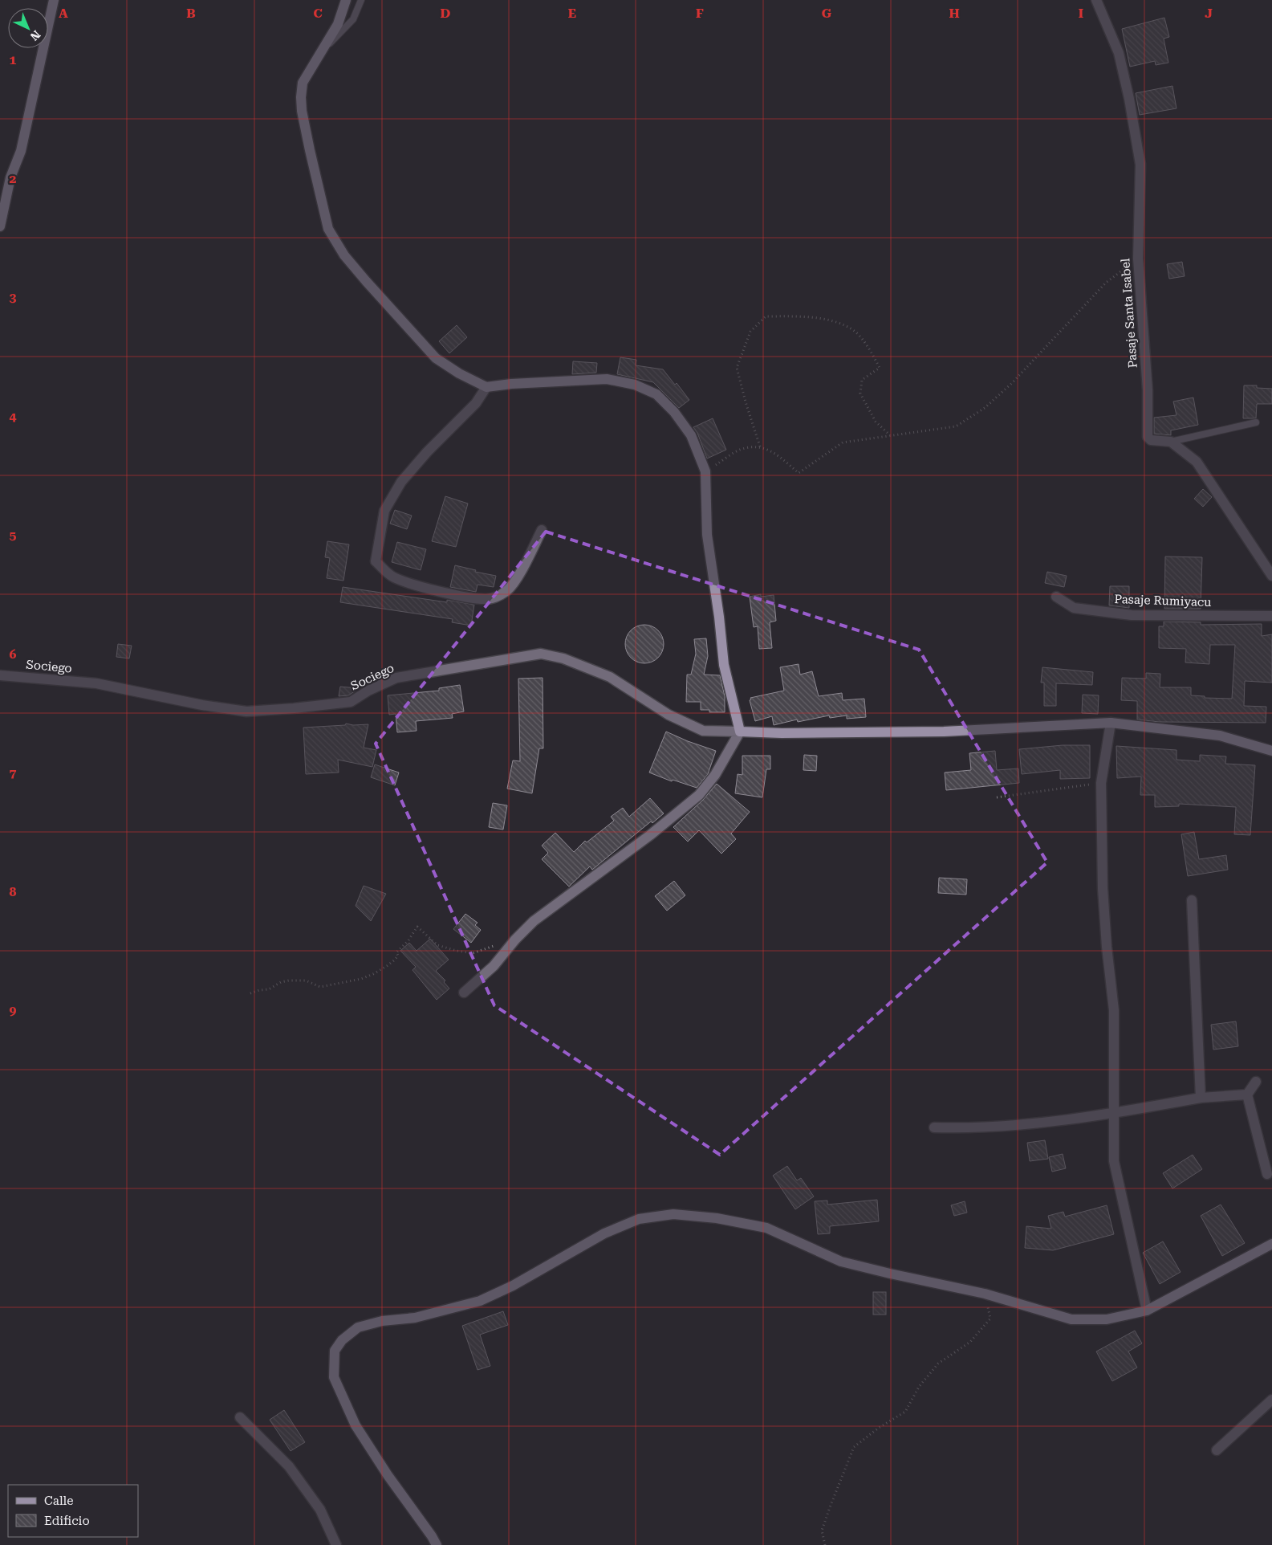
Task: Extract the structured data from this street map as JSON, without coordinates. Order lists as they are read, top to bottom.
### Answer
{
  "streets": {
    "street": ["Pasaje Santa Isabel", "Pasaje Rumiyacu", "Sociego"]
  },
  "legend": ["Calle", "Edificio"],
  "north": "bottom right",
  "grid": {
    "columns": [
      "A",
      "B",
      "C",
      "D",
      "E",
      "F",
      "G",
      "H",
      "I",
      "J"
    ],
    "rows": [
      "1",
      "2",
      "3",
      "4",
      "5",
      "6",
      "7",
      "8",
      "9"
    ]
  }
}
